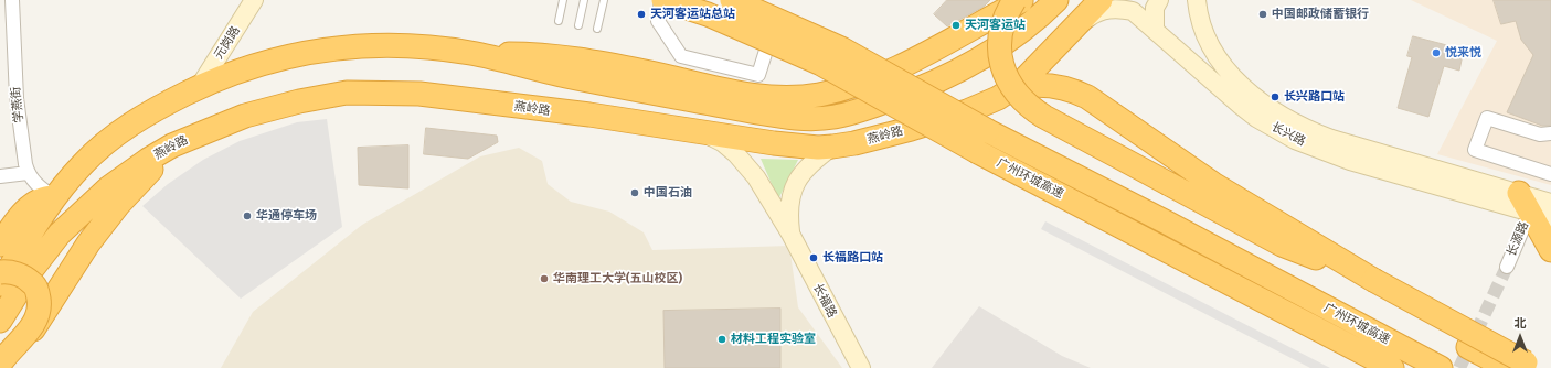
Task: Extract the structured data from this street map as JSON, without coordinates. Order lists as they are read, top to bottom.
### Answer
{
  "streets": {
    "highway": ["燕岭路", "广州环城高速"],
    "street": [
      "元岗路",
      "学燕街",
      "长兴路",
      "长源路",
      "长福路"
    ]
  },
  "crossings": [
    ["燕岭路", "长兴路"],
    ["燕岭路", "长福路"],
    ["长兴路", "长源路"]
  ],
  "places": [
    "天河客运站总站",
    "中国邮政储蓄银行",
    "天河客运站",
    "悦来悦",
    "长兴路口站",
    "中国石油",
    "华通停车场",
    "长福路口站",
    "华南理工大学(五山校区)",
    "材料工程实验室"
  ],
  "north": "top"
}
